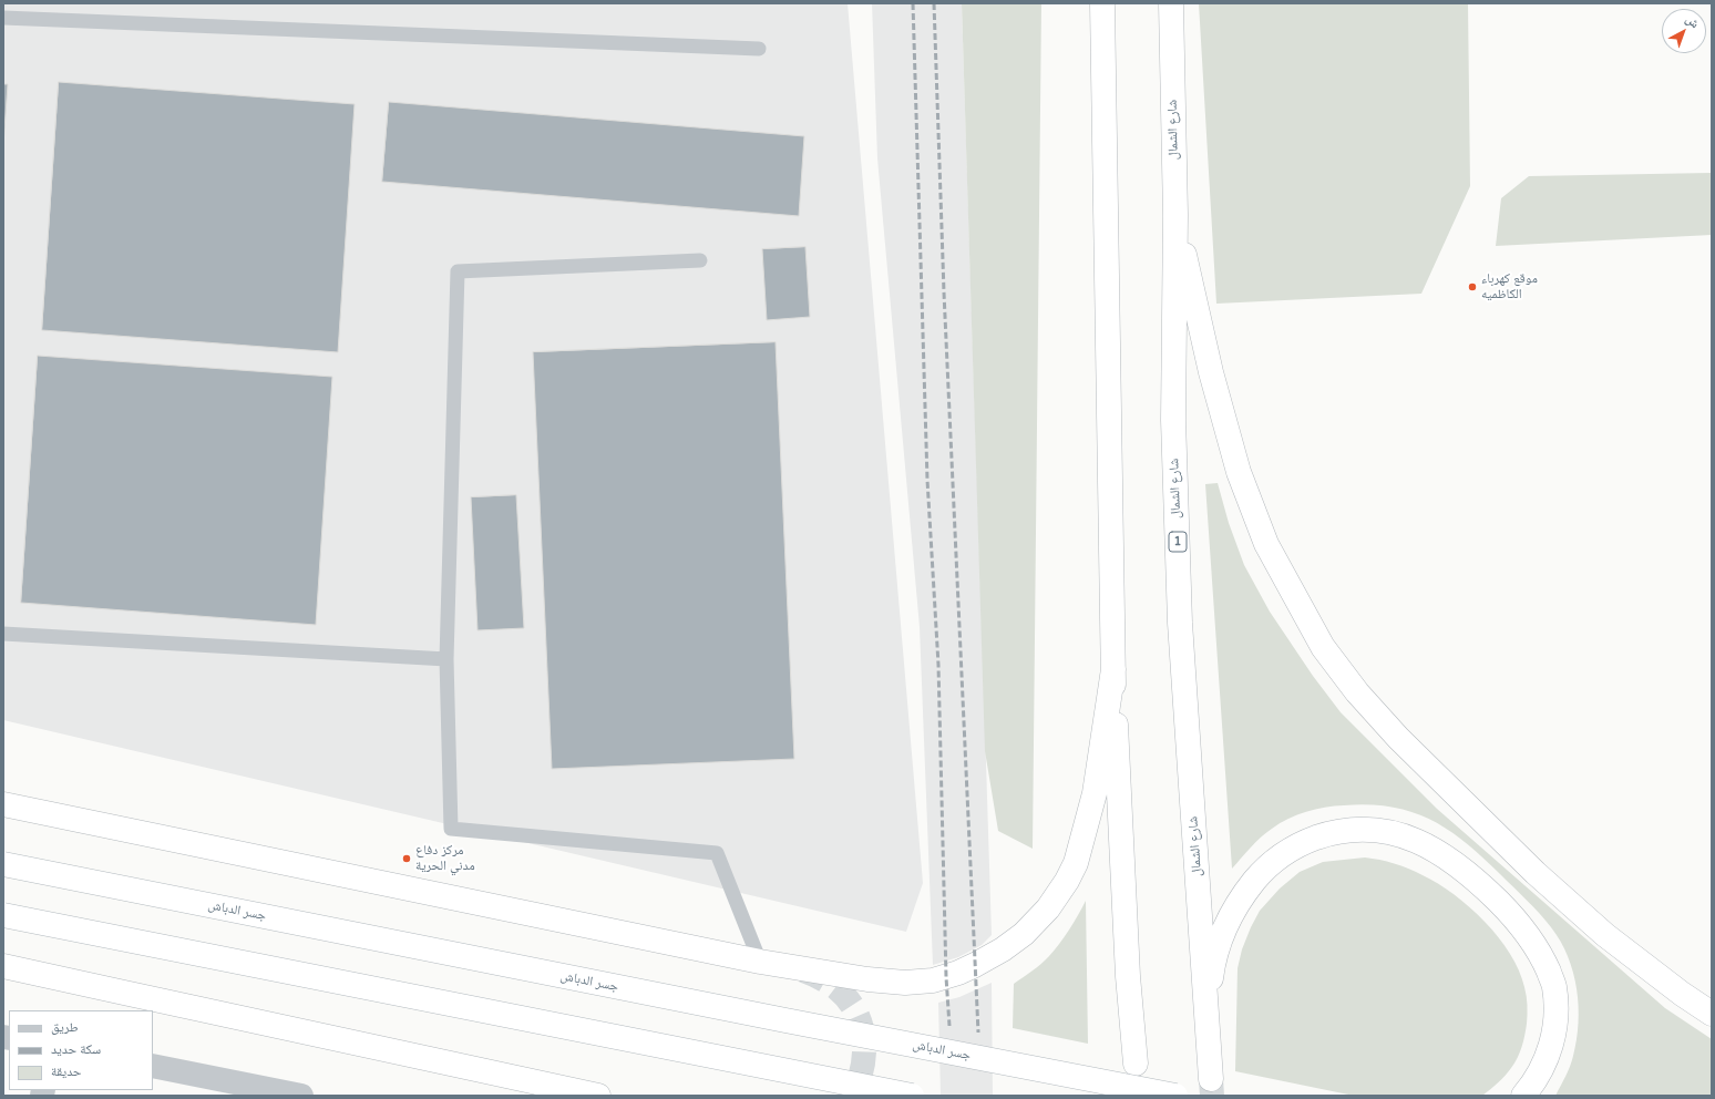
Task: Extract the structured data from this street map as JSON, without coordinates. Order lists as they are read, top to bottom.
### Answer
{
  "streets": {
    "main road": ["شارع الشمال", "1", "جسر الدباش"]
  },
  "places": ["موقع كهرباء الكاظميه", "مركز دفاع مدني الحرية"],
  "legend": ["طريق", "سكة حديد", "حديقة"],
  "north": "top right"
}
